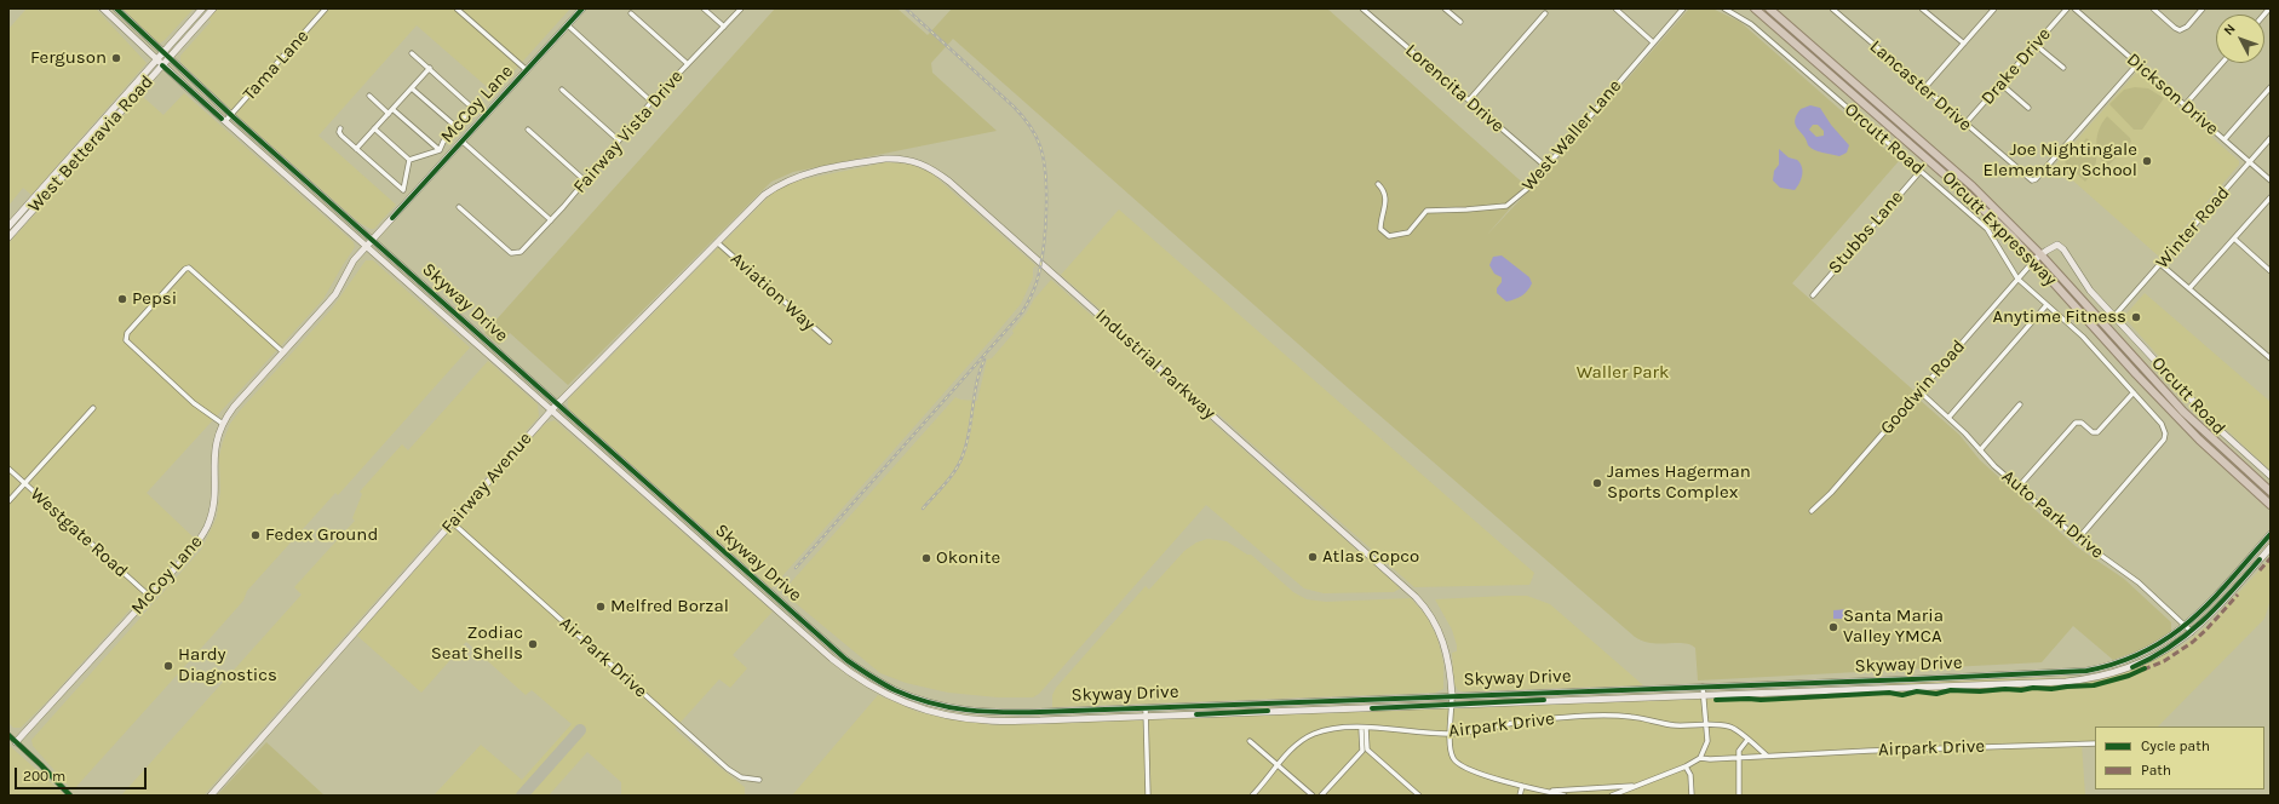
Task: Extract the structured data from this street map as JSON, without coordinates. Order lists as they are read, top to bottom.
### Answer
{
  "streets": {
    "highway": ["Orcutt Expressway"],
    "main road": [
      "McCoy Lane",
      "Orcutt Road",
      "West Betteravia Road",
      "Skyway Drive",
      "Industrial Parkway",
      "Fairway Avenue"
    ],
    "street": [
      "Tama Lane",
      "Drake Drive",
      "Lancaster Drive",
      "Lorencita Drive",
      "Dickson Drive",
      "Fairway Vista Drive",
      "West Waller Lane",
      "Winter Road",
      "Stubbs Lane",
      "Aviation Way",
      "Goodwin Road",
      "Auto Park Drive",
      "Westgate Road",
      "Air Park Drive",
      "Airpark Drive"
    ]
  },
  "crossings": [
    ["Tama Lane", "Skyway Drive"],
    ["Drake Drive", "Lancaster Drive"],
    ["Lancaster Drive", "Dickson Drive"],
    ["Lorencita Drive", "West Waller Lane"],
    ["Dickson Drive", "Winter Road"],
    ["McCoy Lane", "Skyway Drive"],
    ["McCoy Lane", "Westgate Road"],
    ["Orcutt Road", "Winter Road"],
    ["Orcutt Road", "Orcutt Expressway"],
    ["Orcutt Road", "Stubbs Lane"],
    ["Orcutt Road", "Goodwin Road"],
    ["Orcutt Road", "Auto Park Drive"],
    ["West Betteravia Road", "Skyway Drive"],
    ["Orcutt Expressway", "Goodwin Road"],
    ["Aviation Way", "Fairway Avenue"],
    ["Skyway Drive", "Industrial Parkway"],
    ["Skyway Drive", "Fairway Avenue"],
    ["Skyway Drive", "Auto Park Drive"],
    ["Industrial Parkway", "Fairway Avenue"],
    ["Goodwin Road", "Auto Park Drive"],
    ["Fairway Avenue", "Air Park Drive"]
  ],
  "parks": ["Waller Park"],
  "places": [
    "Ferguson",
    "Joe Nightingale Elementary School",
    "Pepsi",
    "Anytime Fitness",
    "James Hagerman Sports Complex",
    "Fedex Ground",
    "Atlas Copco",
    "Okonite",
    "Melfred Borzal",
    "Santa Maria Valley YMCA",
    "Zodiac Seat Shells",
    "Hardy Diagnostics"
  ],
  "legend": ["Cycle path", "Path"],
  "scale_bar": "200 m",
  "north": "top left"
}
